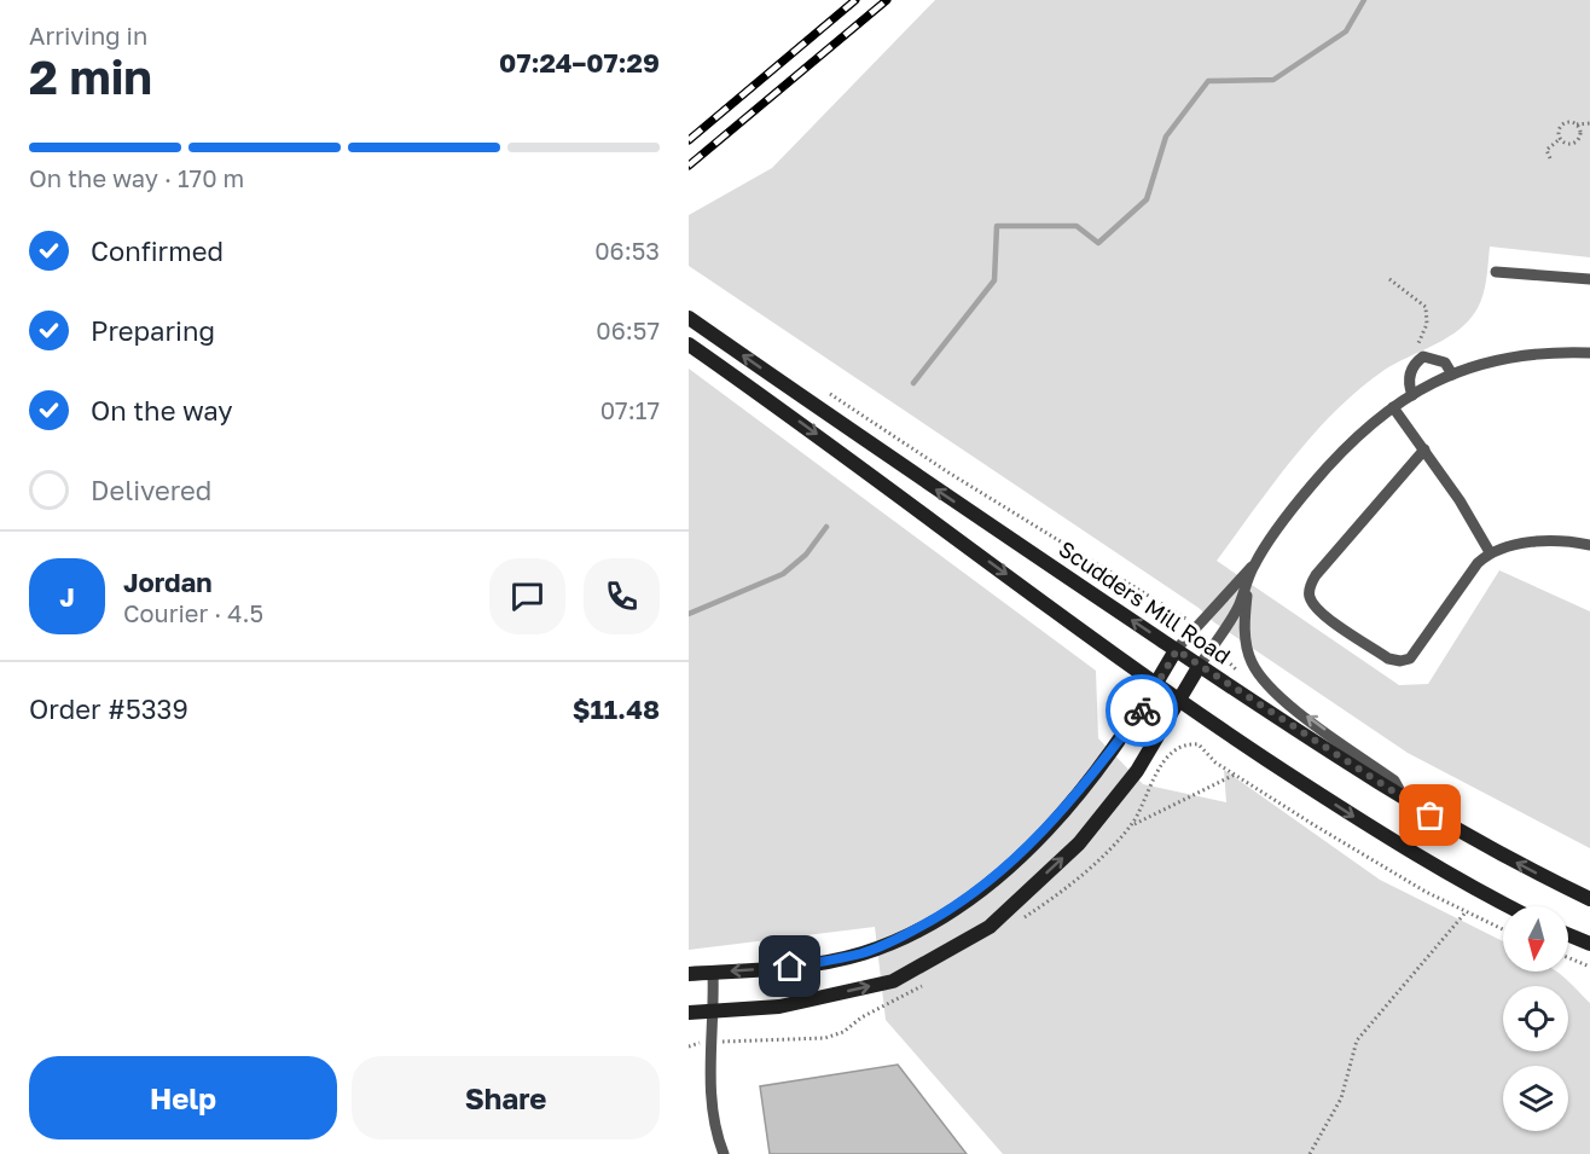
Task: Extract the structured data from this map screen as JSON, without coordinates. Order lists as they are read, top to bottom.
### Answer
{
  "streets": {
    "main road": ["Scudders Mill Road"]
  },
  "north": "bottom",
  "page": {
    "heading": ["2 min", "Arriving in", "07:24–07:29"],
    "panel": [
      "Jordan",
      "Courier · 4.5",
      "Order #5339",
      "$11.48"
    ],
    "bar": "On the way · 170 m",
    "list": [
      ["Confirmed", "06:53"],
      ["Preparing", "06:57"],
      ["On the way", "07:17"],
      "Delivered"
    ],
    "round": "J",
    "buttons": ["Help", "Share"]
  }
}
